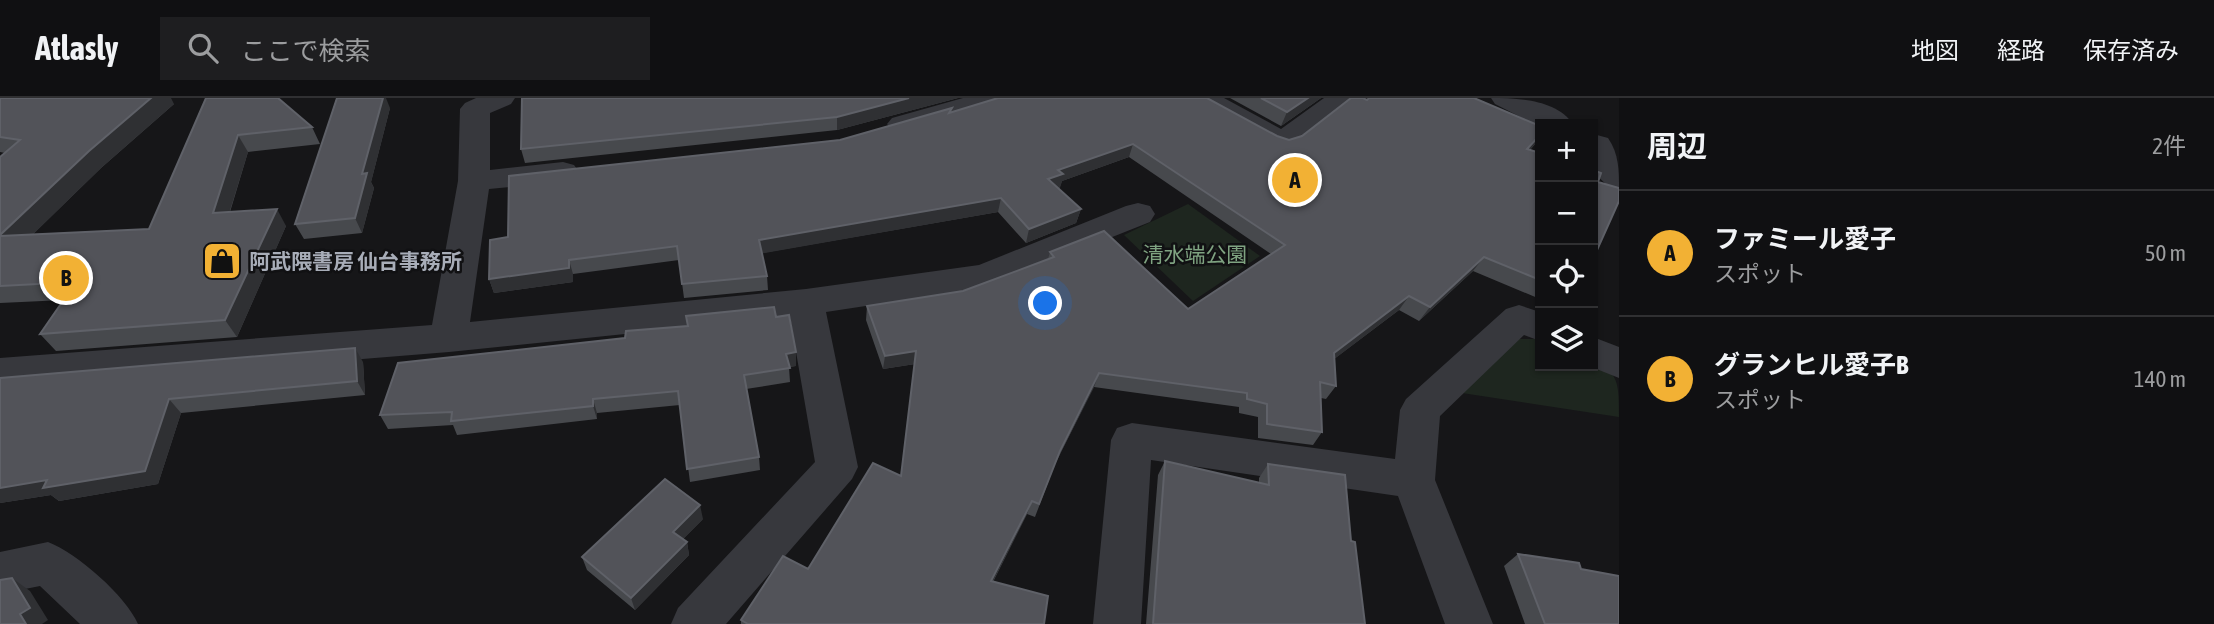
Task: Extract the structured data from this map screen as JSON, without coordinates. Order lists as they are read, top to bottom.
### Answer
{
  "parks": ["清水端公園"],
  "places": {
    "shop": ["阿武隈書房 仙台事務所"]
  },
  "page": {
    "header": "Atlasly",
    "search": "ここで検索",
    "nav": ["地図", "経路", "保存済み"],
    "heading": ["周辺", "2件"],
    "map_buttons": ["+", "−"],
    "pins": ["A", "B"],
    "list": [
      {
        "mark": "A",
        "name": "ファミール愛子",
        "note": "スポット",
        "value": "50 m"
      },
      {
        "mark": "B",
        "name": "グランヒル愛子B",
        "note": "スポット",
        "value": "140 m"
      }
    ]
  }
}
